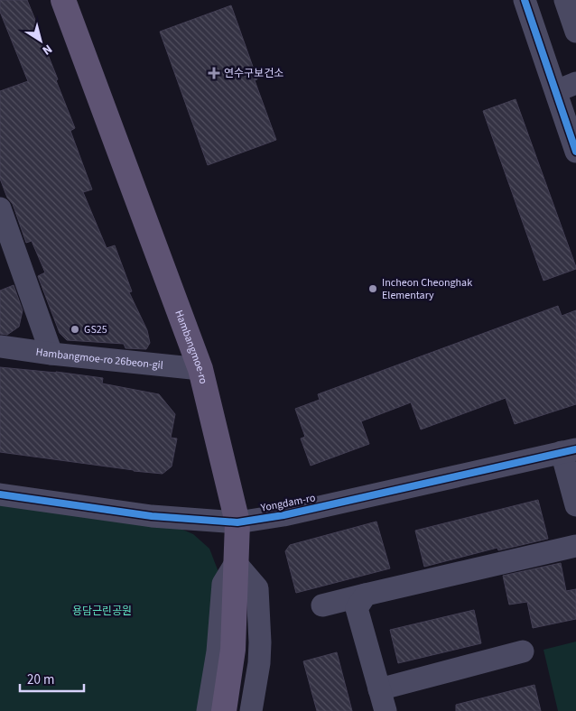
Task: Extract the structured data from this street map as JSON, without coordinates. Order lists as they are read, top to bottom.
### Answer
{
  "streets": {
    "main road": ["Hambangmoe-ro"],
    "street": ["Hambangmoe-ro 26beon-gil", "Yongdam-ro"]
  },
  "crossings": [
    ["Hambangmoe-ro", "Hambangmoe-ro 26beon-gil"],
    ["Hambangmoe-ro", "Yongdam-ro"]
  ],
  "parks": ["용담근린공원"],
  "places": {
    "health": ["연수구보건소"],
    "other": ["Incheon Cheonghak Elementary", "GS25"]
  },
  "scale_bar": "20 m",
  "north": "bottom right"
}
